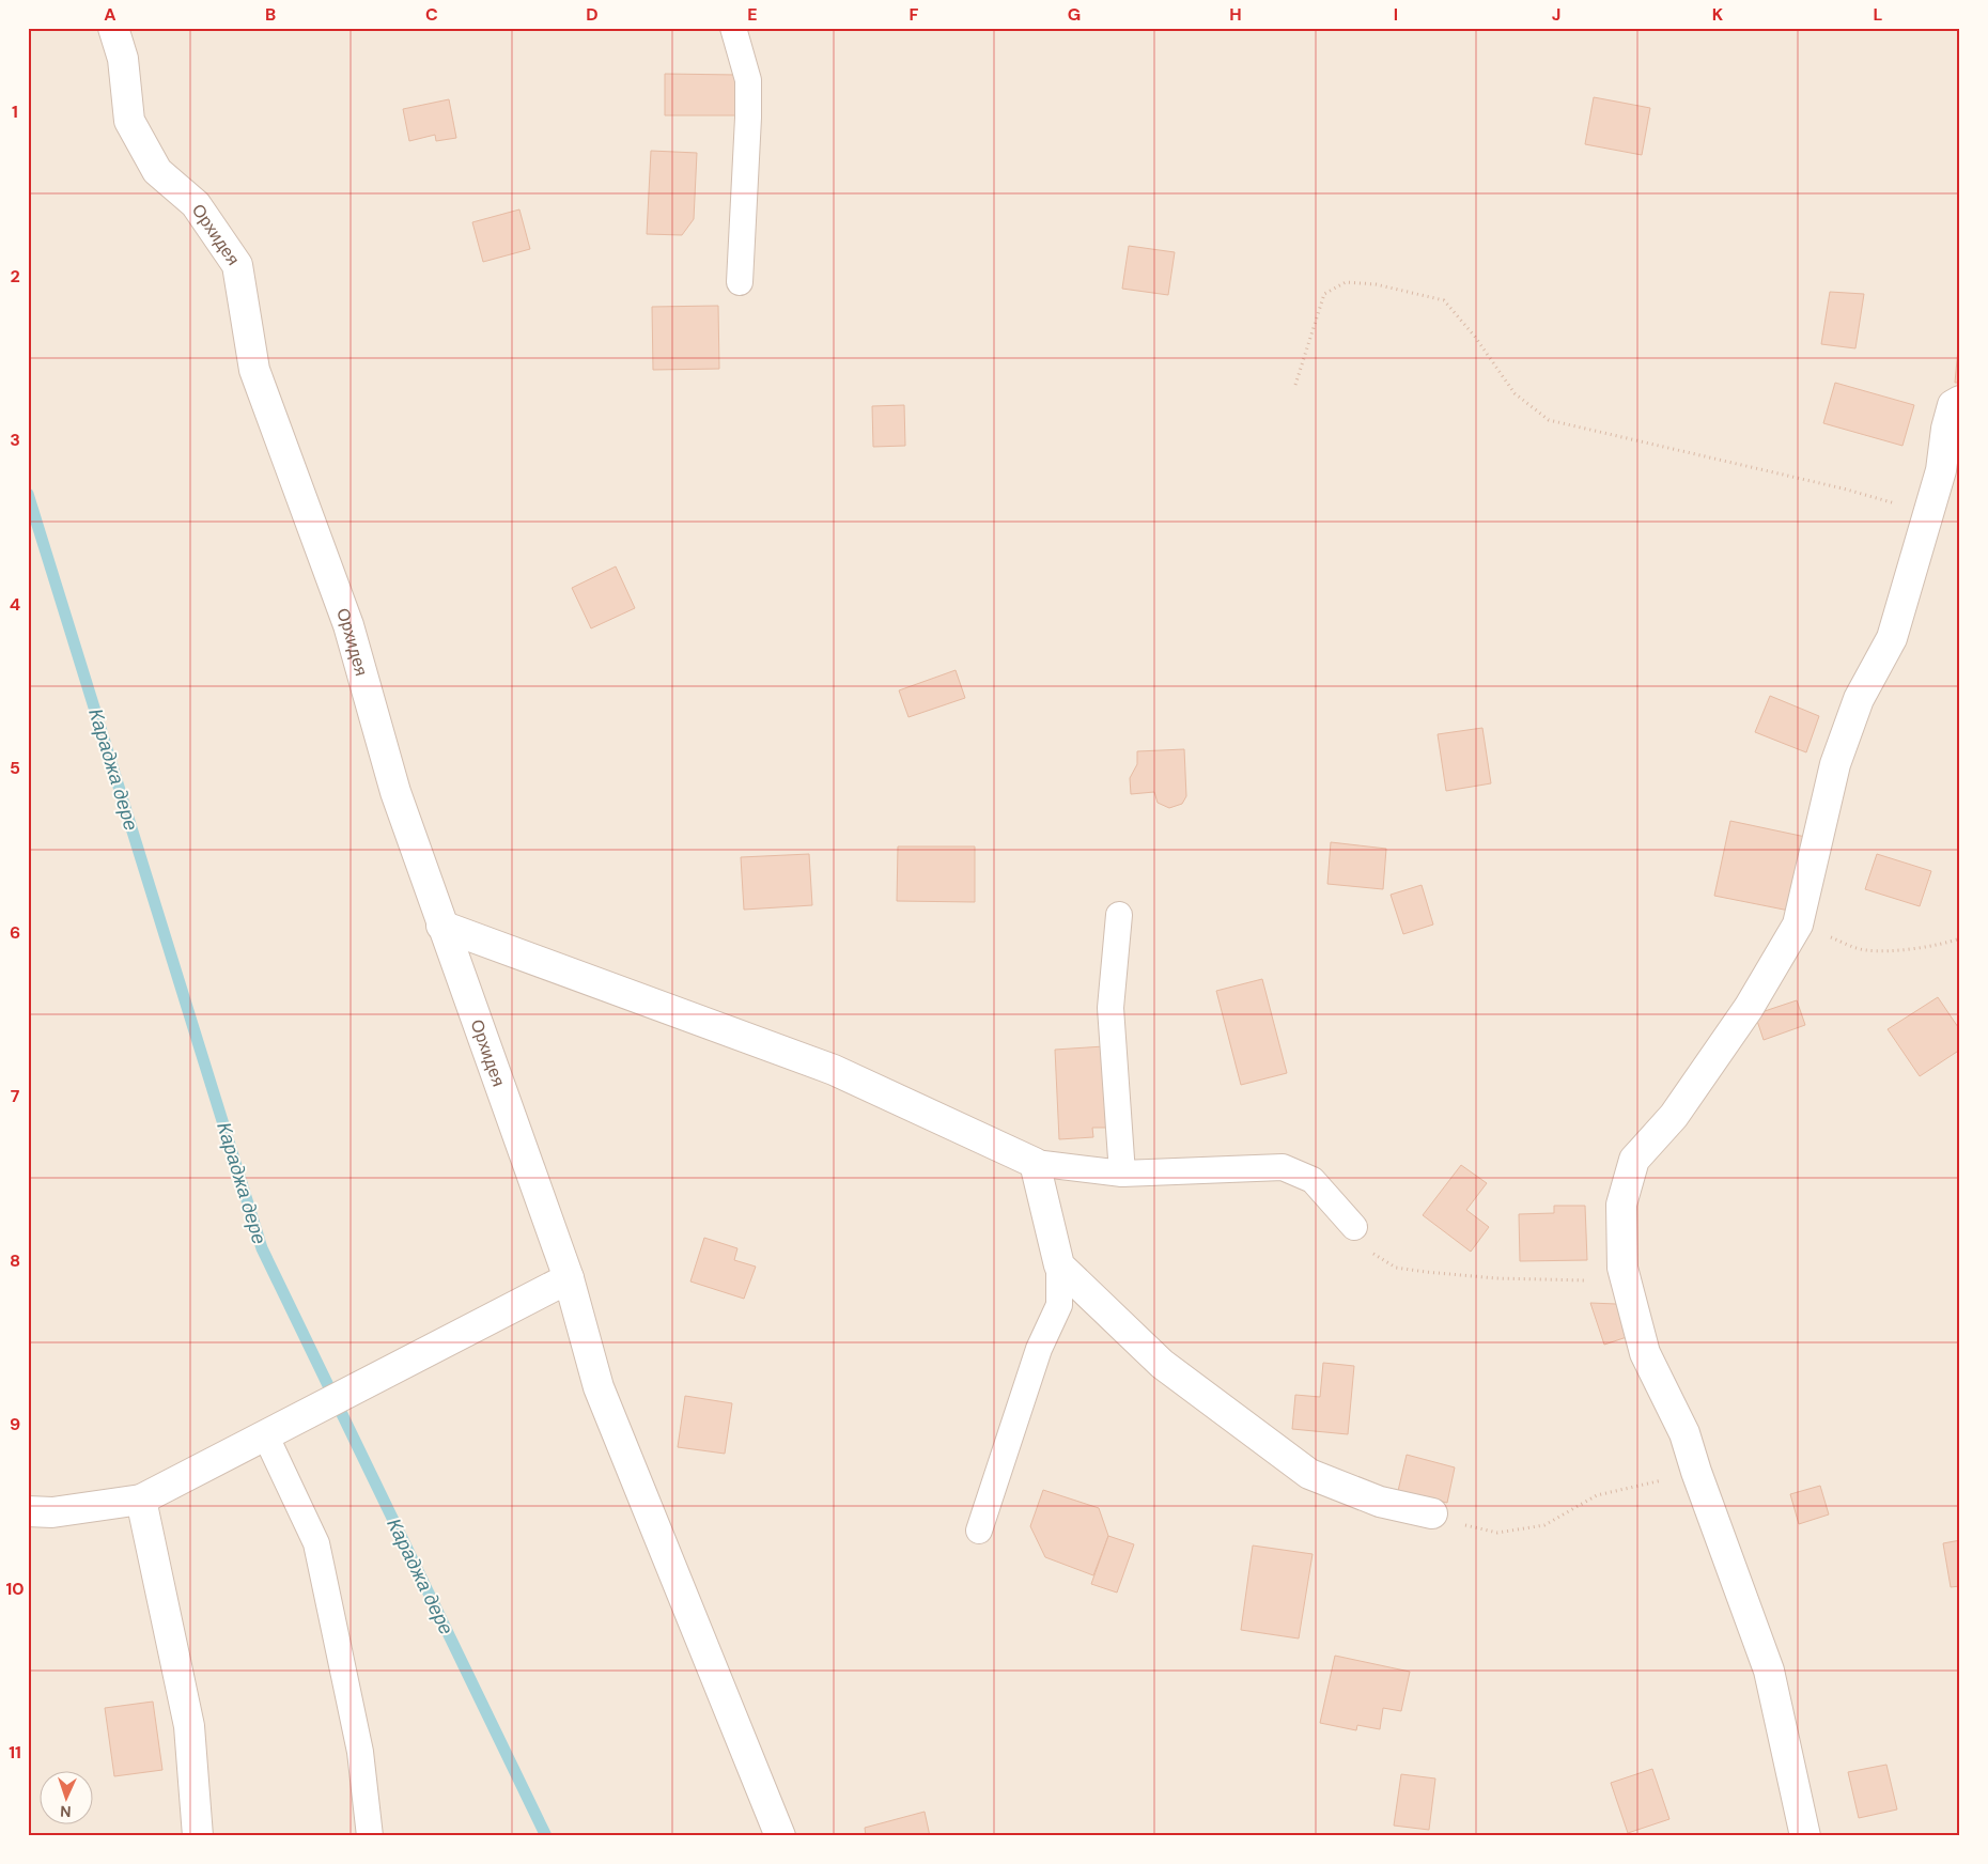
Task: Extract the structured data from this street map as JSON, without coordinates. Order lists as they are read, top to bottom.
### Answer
{
  "streets": {
    "street": ["Орхидея"]
  },
  "water": ["Караджа дере"],
  "north": "bottom",
  "grid": {
    "columns": [
      "A",
      "B",
      "C",
      "D",
      "E",
      "F",
      "G",
      "H",
      "I",
      "J",
      "K",
      "L"
    ],
    "rows": [
      "1",
      "2",
      "3",
      "4",
      "5",
      "6",
      "7",
      "8",
      "9",
      "10",
      "11"
    ]
  }
}
